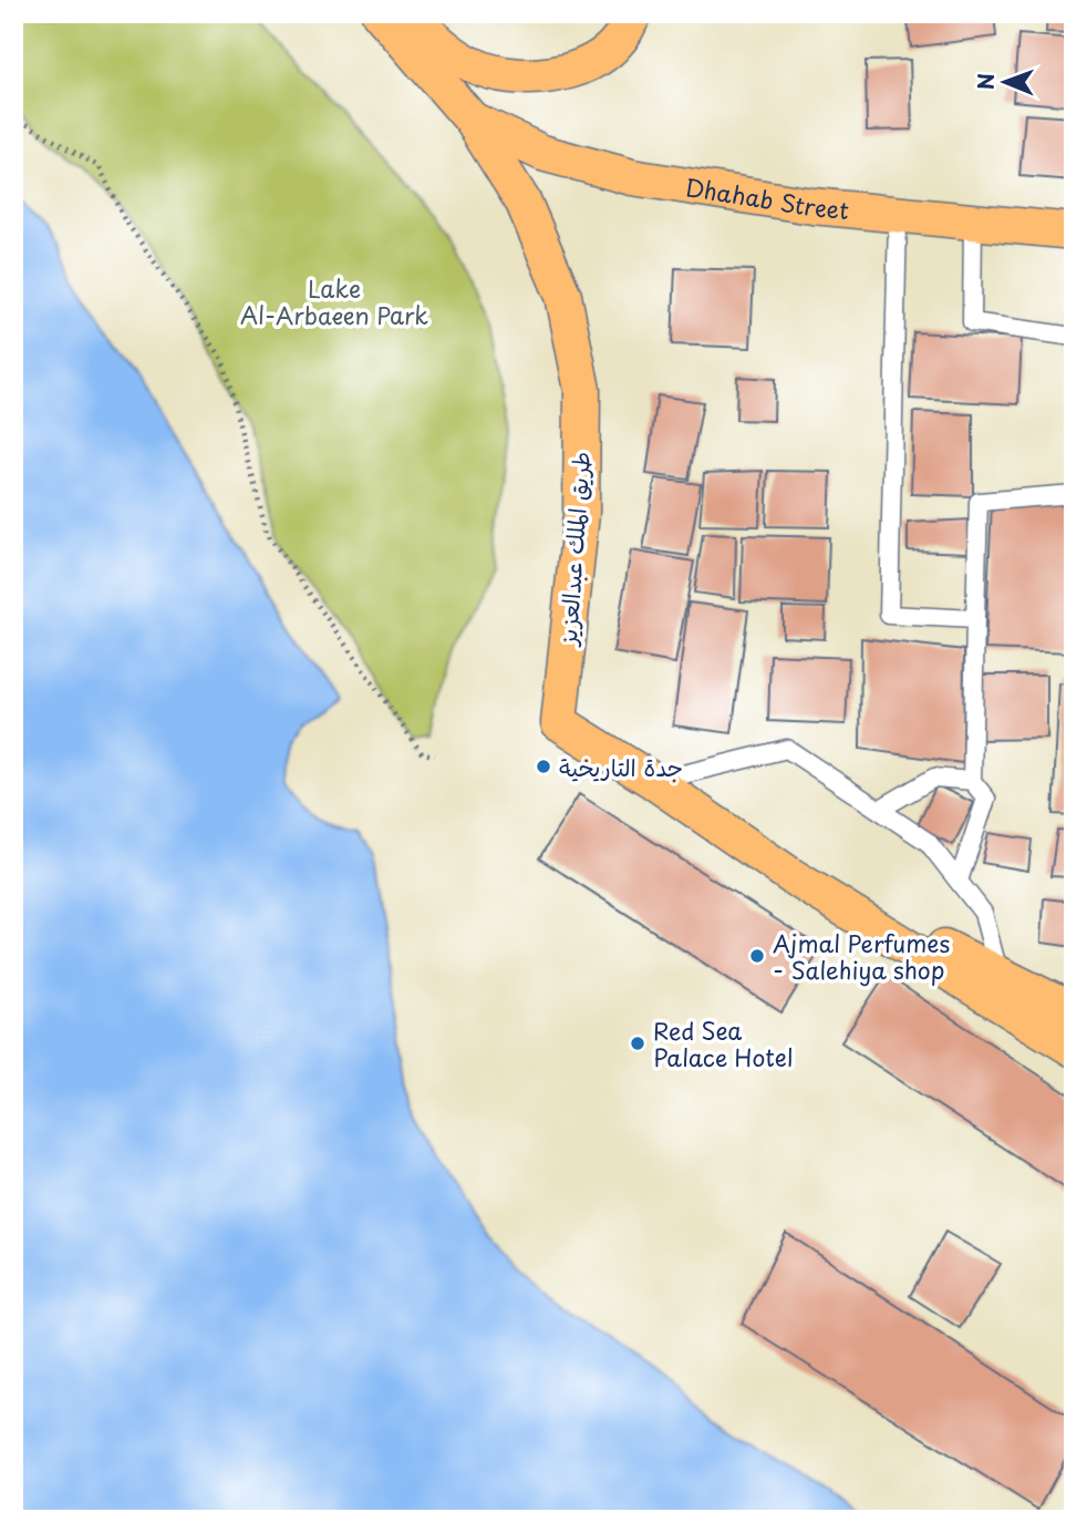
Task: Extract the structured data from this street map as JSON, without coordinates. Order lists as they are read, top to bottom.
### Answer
{
  "streets": {
    "main road": ["Dhahab Street", "طريق الملك عبدالعزيز"]
  },
  "crossings": [
    ["Dhahab Street", "طريق الملك عبدالعزيز"]
  ],
  "parks": ["Lake Al-Arbaeen Park"],
  "places": ["جدة التاريخية", "Ajmal Perfumes - Salehiya shop", "Red Sea Palace Hotel"],
  "north": "left"
}
